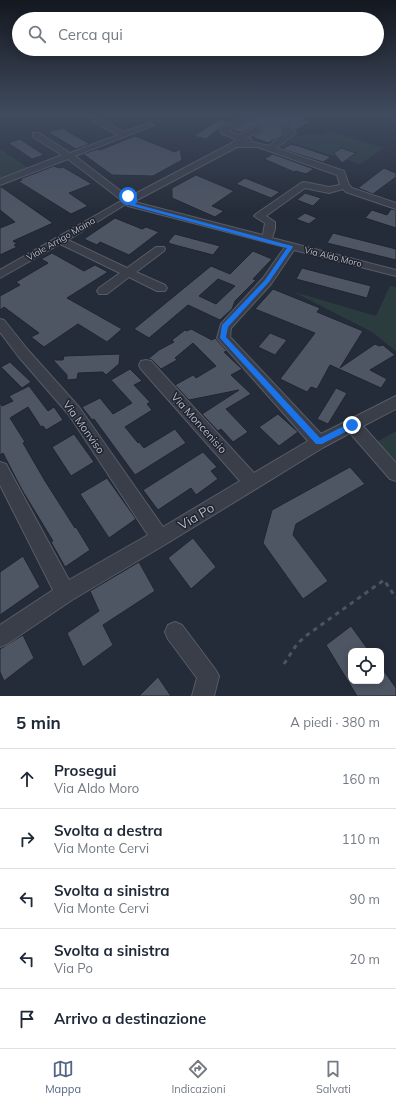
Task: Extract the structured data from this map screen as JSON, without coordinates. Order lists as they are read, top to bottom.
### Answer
{
  "streets": {
    "street": [
      "Viale Arrigo Maina",
      "Via Aldo Moro",
      "Via Moncenisio",
      "Via Monviso",
      "Via Po"
    ]
  },
  "crossings": [
    ["Viale Arrigo Maina", "Via Aldo Moro"],
    ["Via Moncenisio", "Via Po"],
    ["Via Monviso", "Via Po"]
  ],
  "page": {
    "search": "Cerca qui",
    "heading": ["5 min", "A piedi · 380 m"],
    "list": [
      ["Prosegui", "Via Aldo Moro", "160 m"],
      ["Svolta a destra", "Via Monte Cervi", "110 m"],
      ["Svolta a sinistra", "Via Monte Cervi", "90 m"],
      ["Svolta a sinistra", "Via Po", "20 m"],
      "Arrivo a destinazione"
    ],
    "nav": ["Mappa", "Indicazioni", "Salvati"]
  }
}
